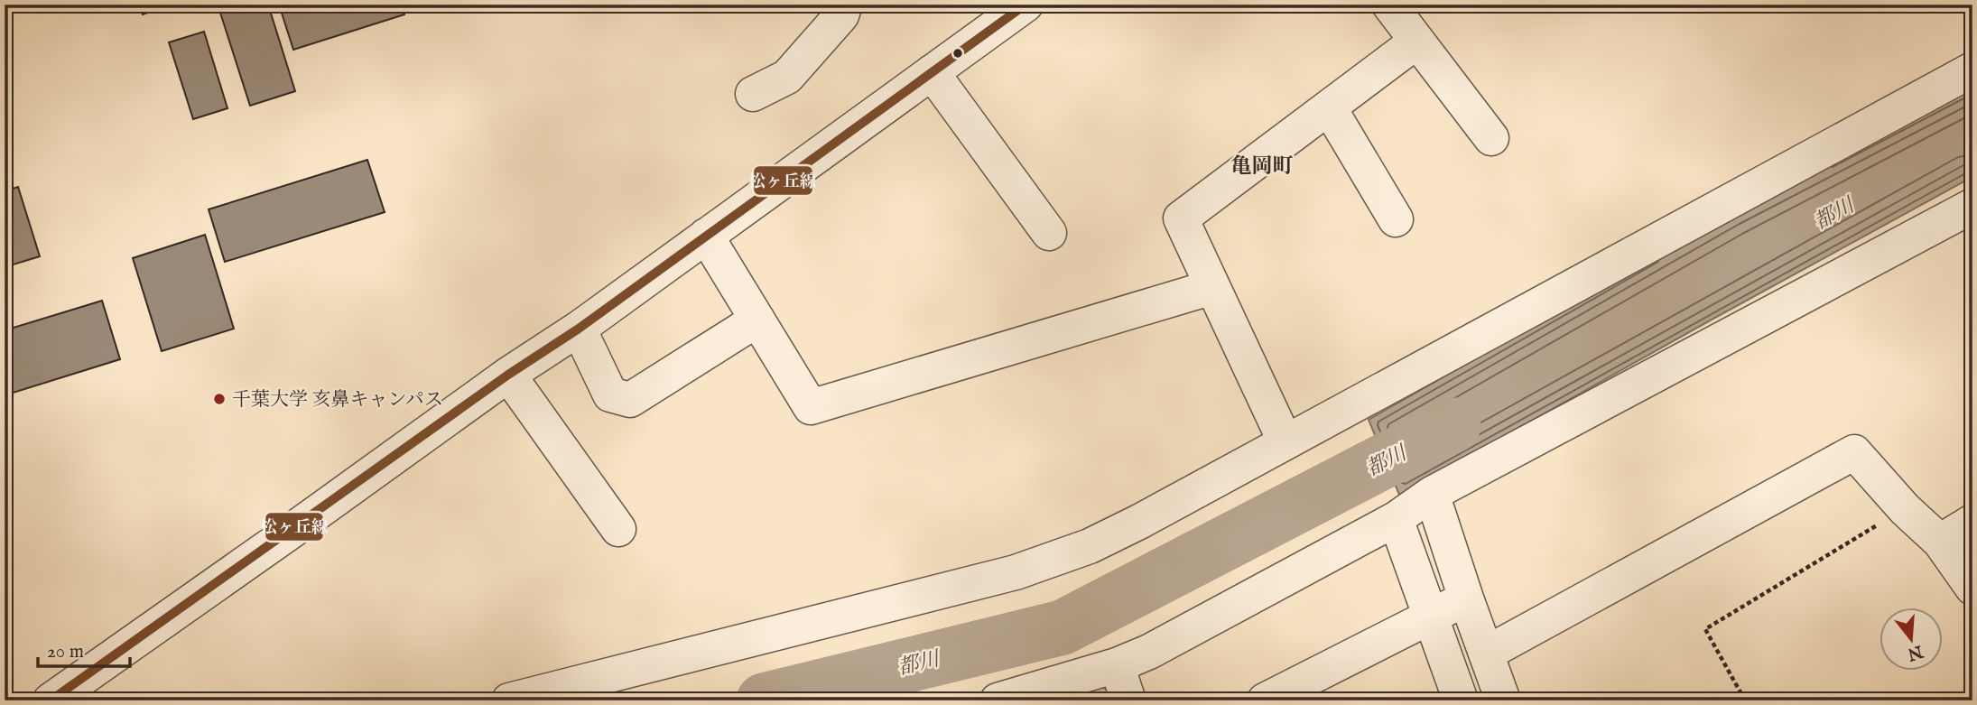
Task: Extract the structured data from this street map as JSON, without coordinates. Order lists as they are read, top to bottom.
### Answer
{
  "districts": ["亀岡町"],
  "water": ["都川"],
  "places": ["千葉大学 亥鼻キャンパス"],
  "lines": ["transit line 松ヶ丘線"],
  "scale_bar": "20 m",
  "north": "bottom"
}
